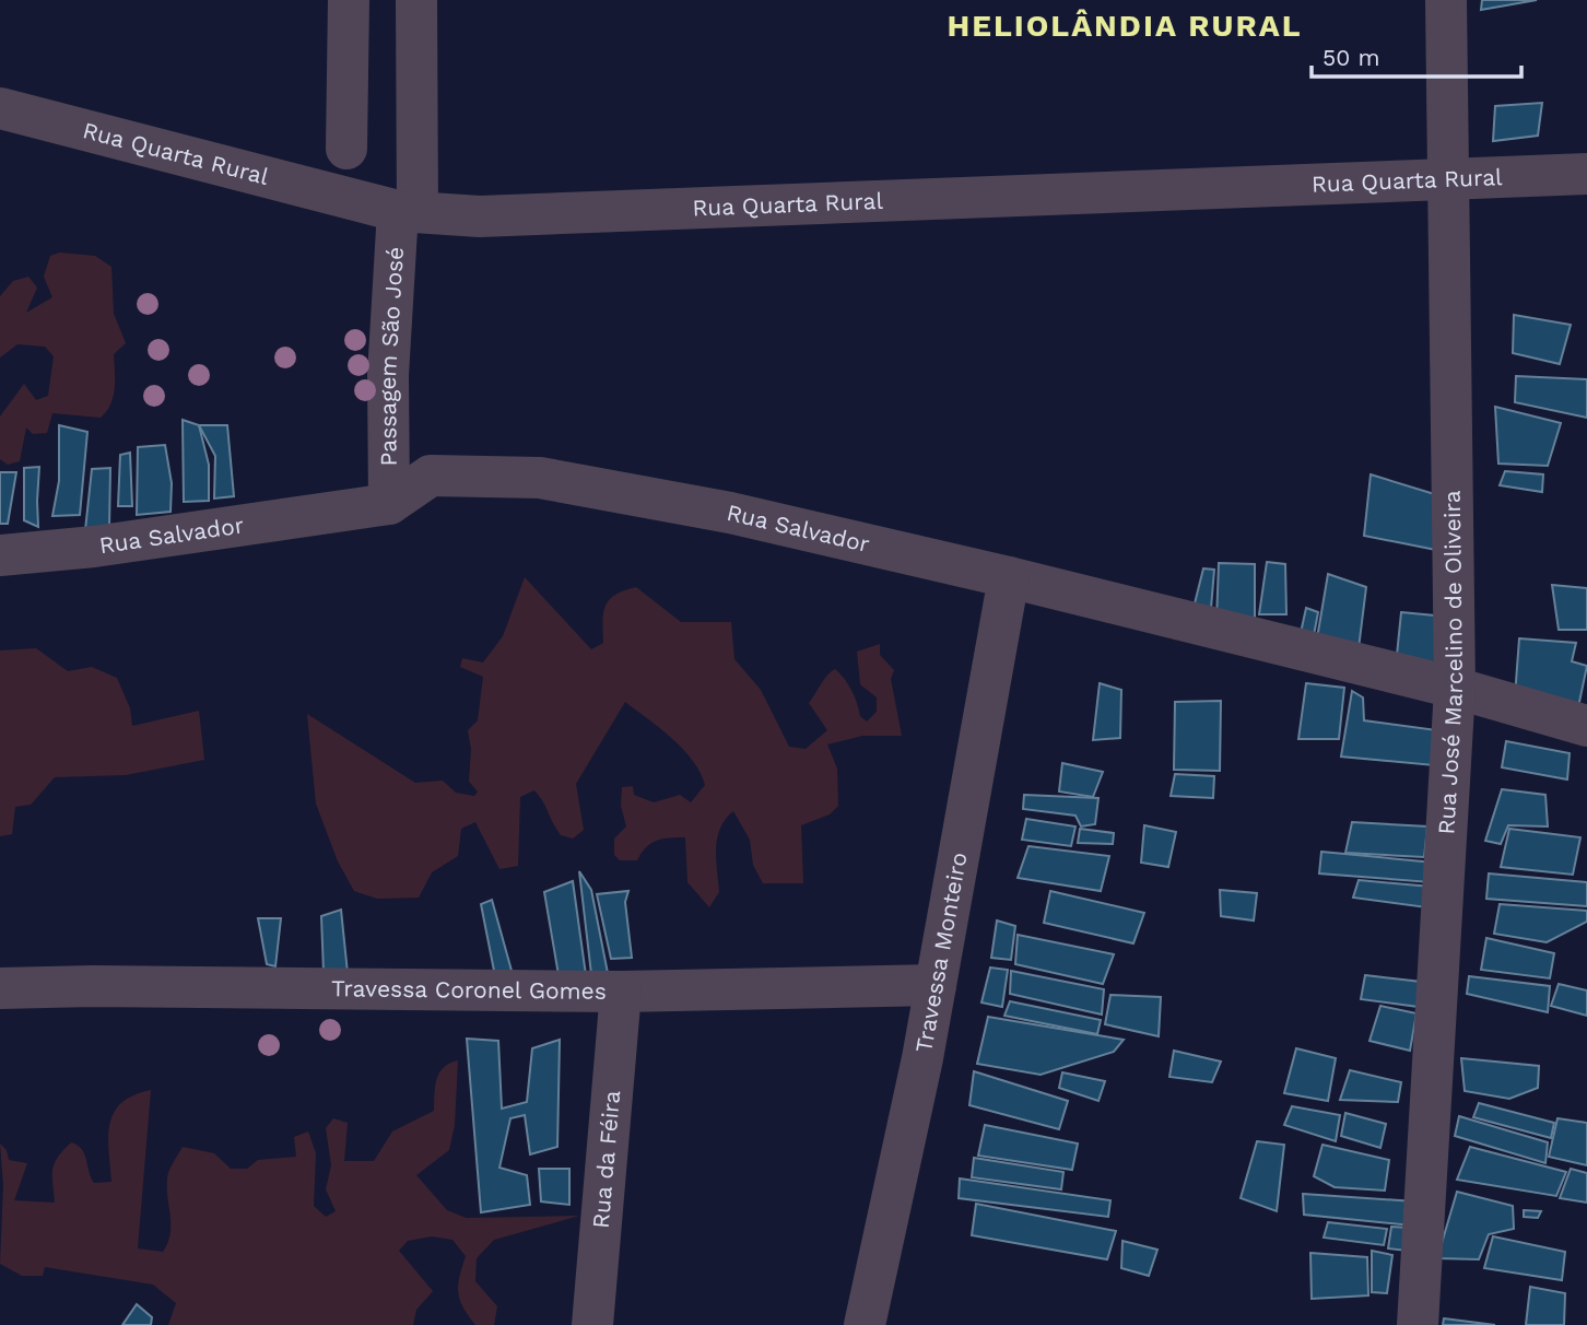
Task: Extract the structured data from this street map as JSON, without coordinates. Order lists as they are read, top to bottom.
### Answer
{
  "streets": {
    "street": [
      "Rua Quarta Rural",
      "Passagem São José",
      "Rua Salvador",
      "Rua José Marcelino de Oliveira",
      "Travessa Monteiro",
      "Travessa Coronel Gomes",
      "Rua da Féira"
    ]
  },
  "crossings": [
    ["Rua Quarta Rural", "Passagem São José"],
    ["Rua Quarta Rural", "Rua José Marcelino de Oliveira"],
    ["Passagem São José", "Rua Salvador"],
    ["Rua Salvador", "Rua José Marcelino de Oliveira"],
    ["Rua Salvador", "Travessa Monteiro"],
    ["Travessa Monteiro", "Travessa Coronel Gomes"],
    ["Travessa Coronel Gomes", "Rua da Féira"]
  ],
  "districts": ["HELIOLÂNDIA RURAL"],
  "scale_bar": "50 m"
}
